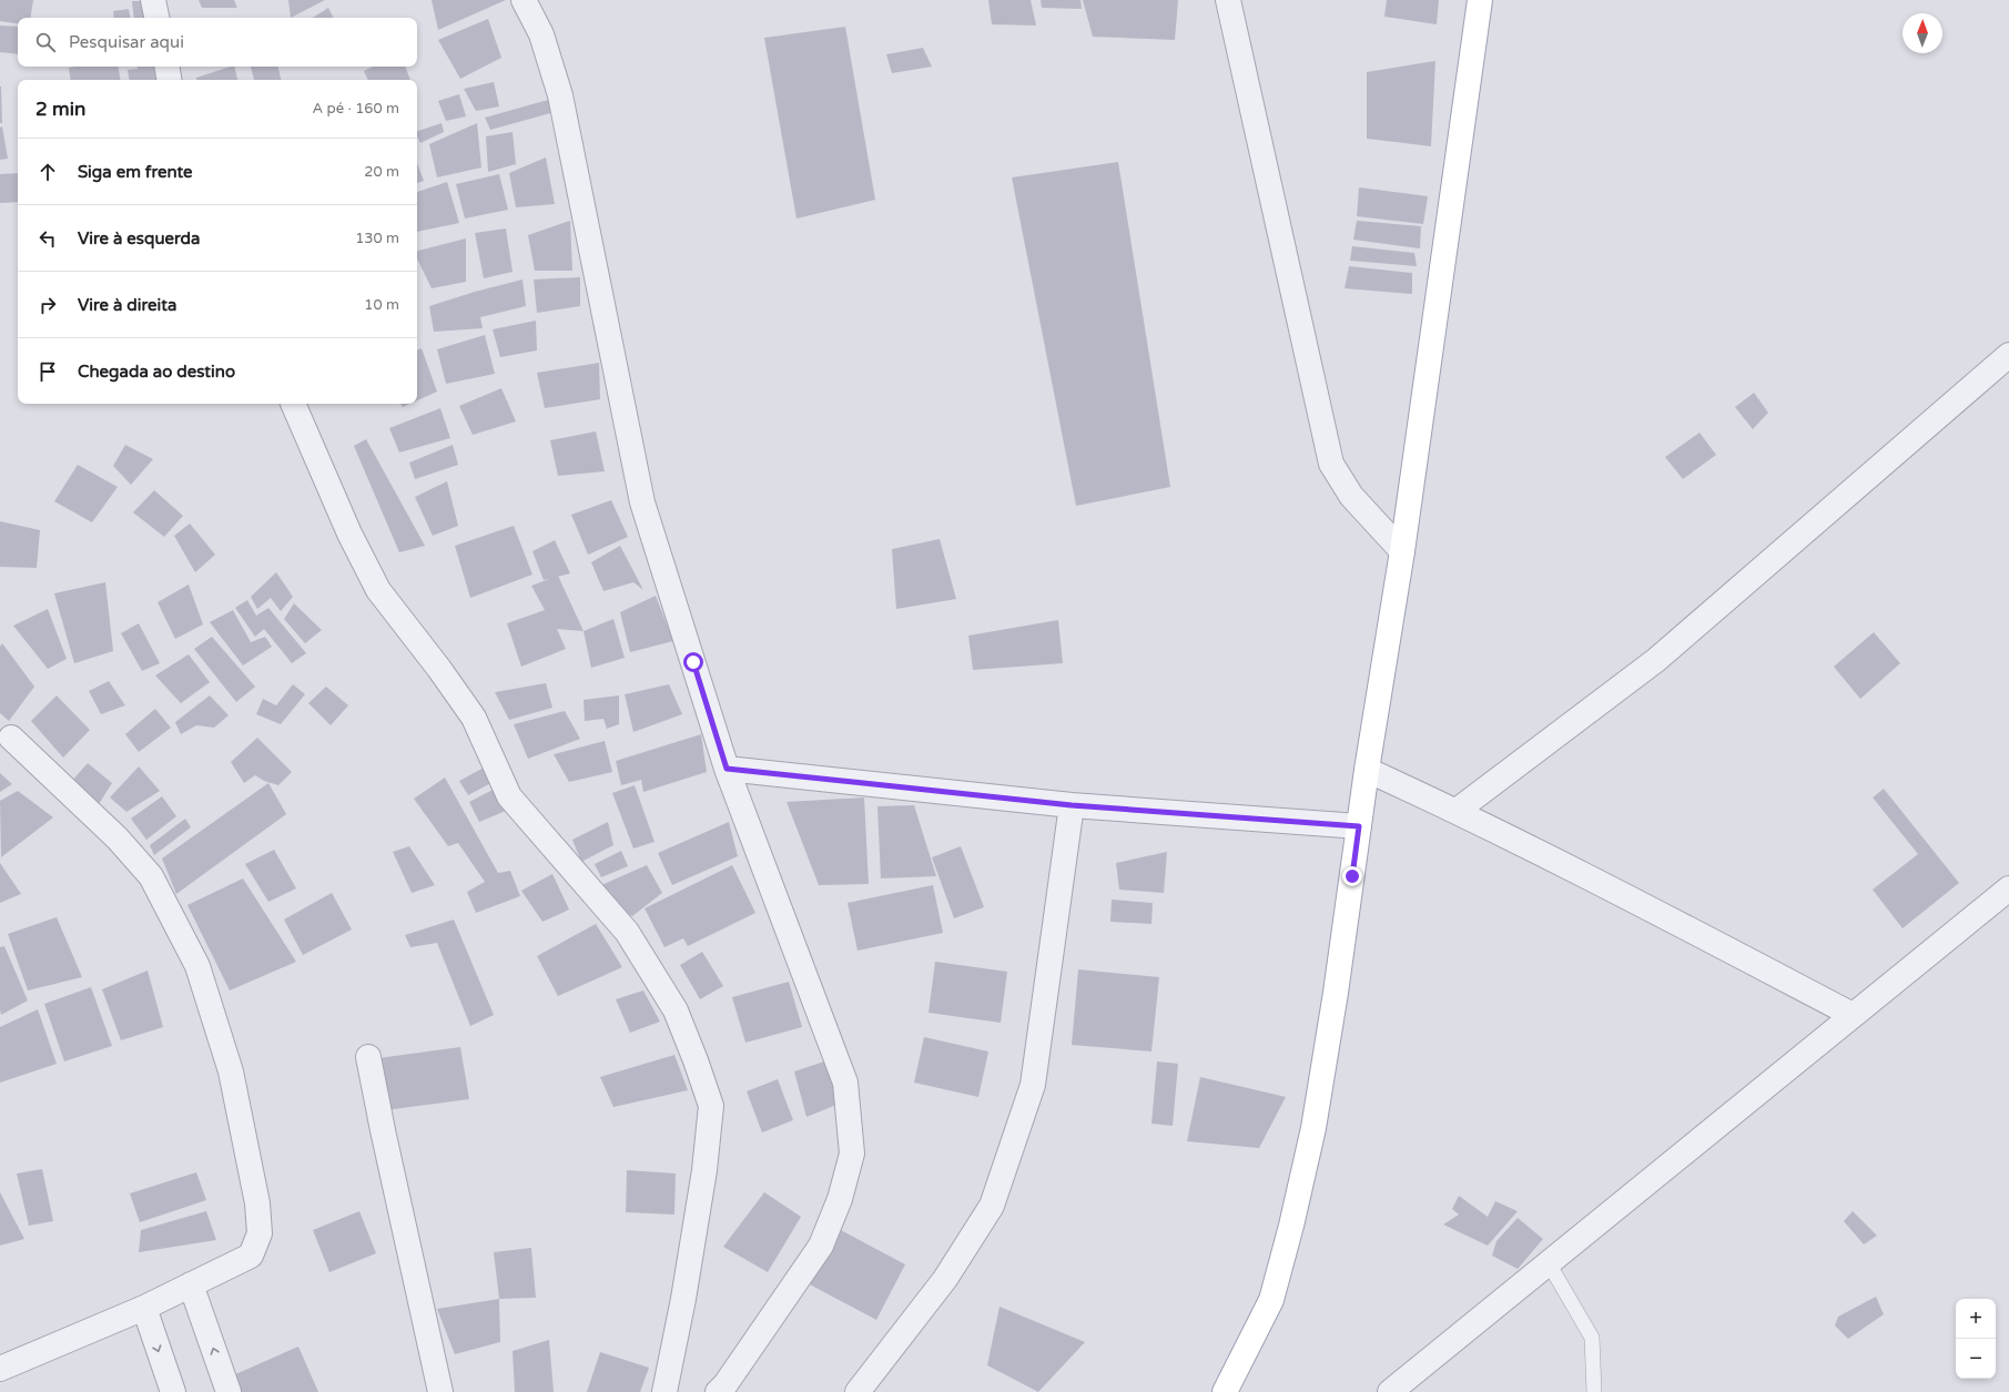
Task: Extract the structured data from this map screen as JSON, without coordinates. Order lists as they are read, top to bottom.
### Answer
{
  "north": "top",
  "page": {
    "search": "Pesquisar aqui",
    "heading": ["2 min", "A pé · 160 m"],
    "list": [
      ["Siga em frente", "20 m"],
      ["Vire à esquerda", "130 m"],
      ["Vire à direita", "10 m"],
      "Chegada ao destino"
    ],
    "map_buttons": ["+", "−"]
  }
}
